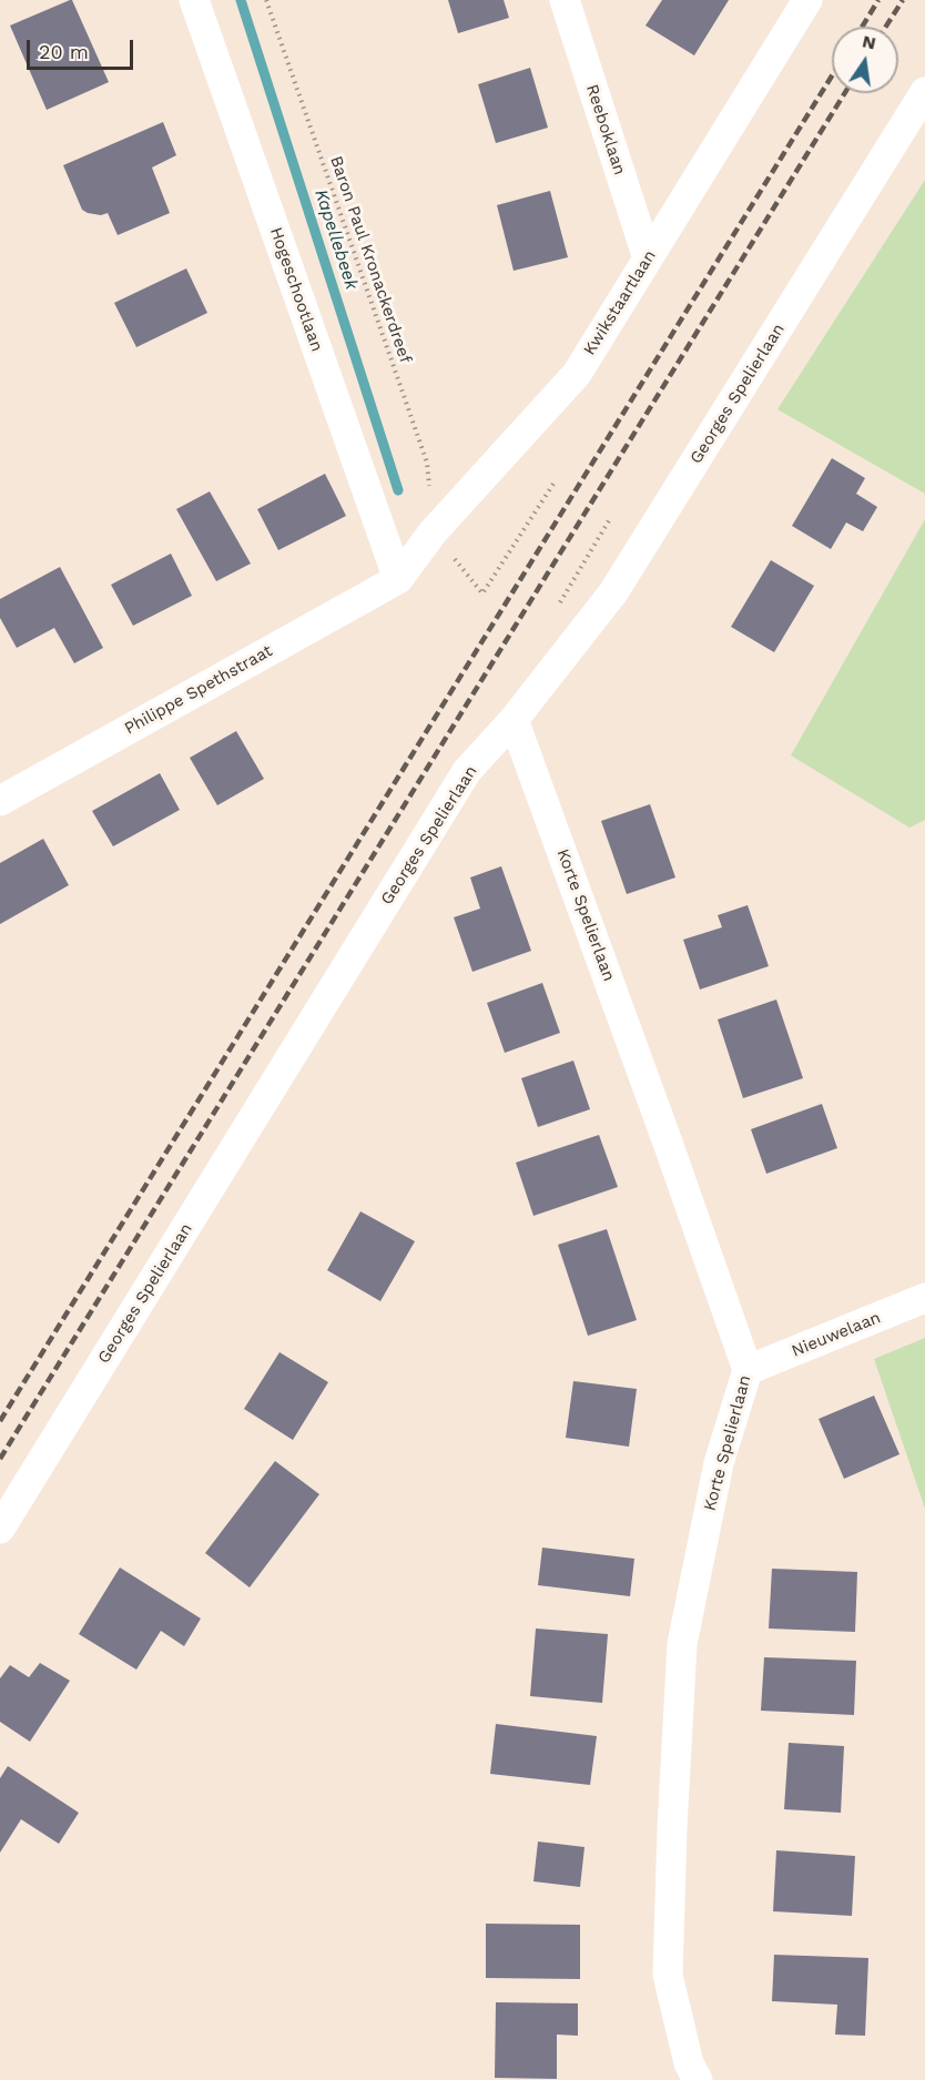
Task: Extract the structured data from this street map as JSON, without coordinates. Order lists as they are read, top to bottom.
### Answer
{
  "streets": {
    "street": [
      "Reeboklaan",
      "Hogeschootlaan",
      "Kwikstaartlaan",
      "Georges Spelierlaan",
      "Philippe Spethstraat",
      "Korte Spelierlaan",
      "Nieuwelaan"
    ],
    "path": ["Baron Paul Kronackerdreef"]
  },
  "crossings": [
    ["Reeboklaan", "Kwikstaartlaan"],
    ["Baron Paul Kronackerdreef", "Kwikstaartlaan"],
    ["Hogeschootlaan", "Kwikstaartlaan"],
    ["Hogeschootlaan", "Philippe Spethstraat"],
    ["Kwikstaartlaan", "Philippe Spethstraat"],
    ["Georges Spelierlaan", "Korte Spelierlaan"],
    ["Korte Spelierlaan", "Nieuwelaan"]
  ],
  "water": ["Kapellebeek"],
  "scale_bar": "20 m",
  "north": "top"
}
